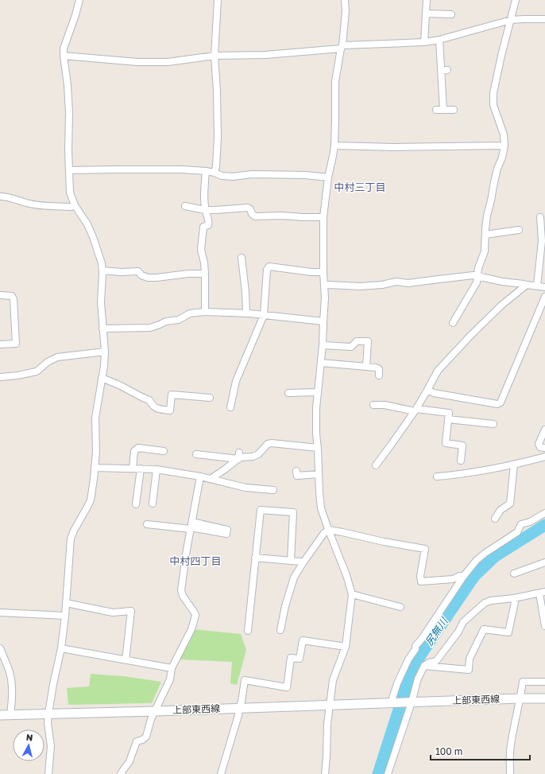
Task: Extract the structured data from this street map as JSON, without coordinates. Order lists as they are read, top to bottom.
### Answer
{
  "streets": {
    "street": ["上部東西線"]
  },
  "districts": ["中村三丁目", "中村四丁目"],
  "water": ["尻無川"],
  "scale_bar": "100 m",
  "north": "top"
}
